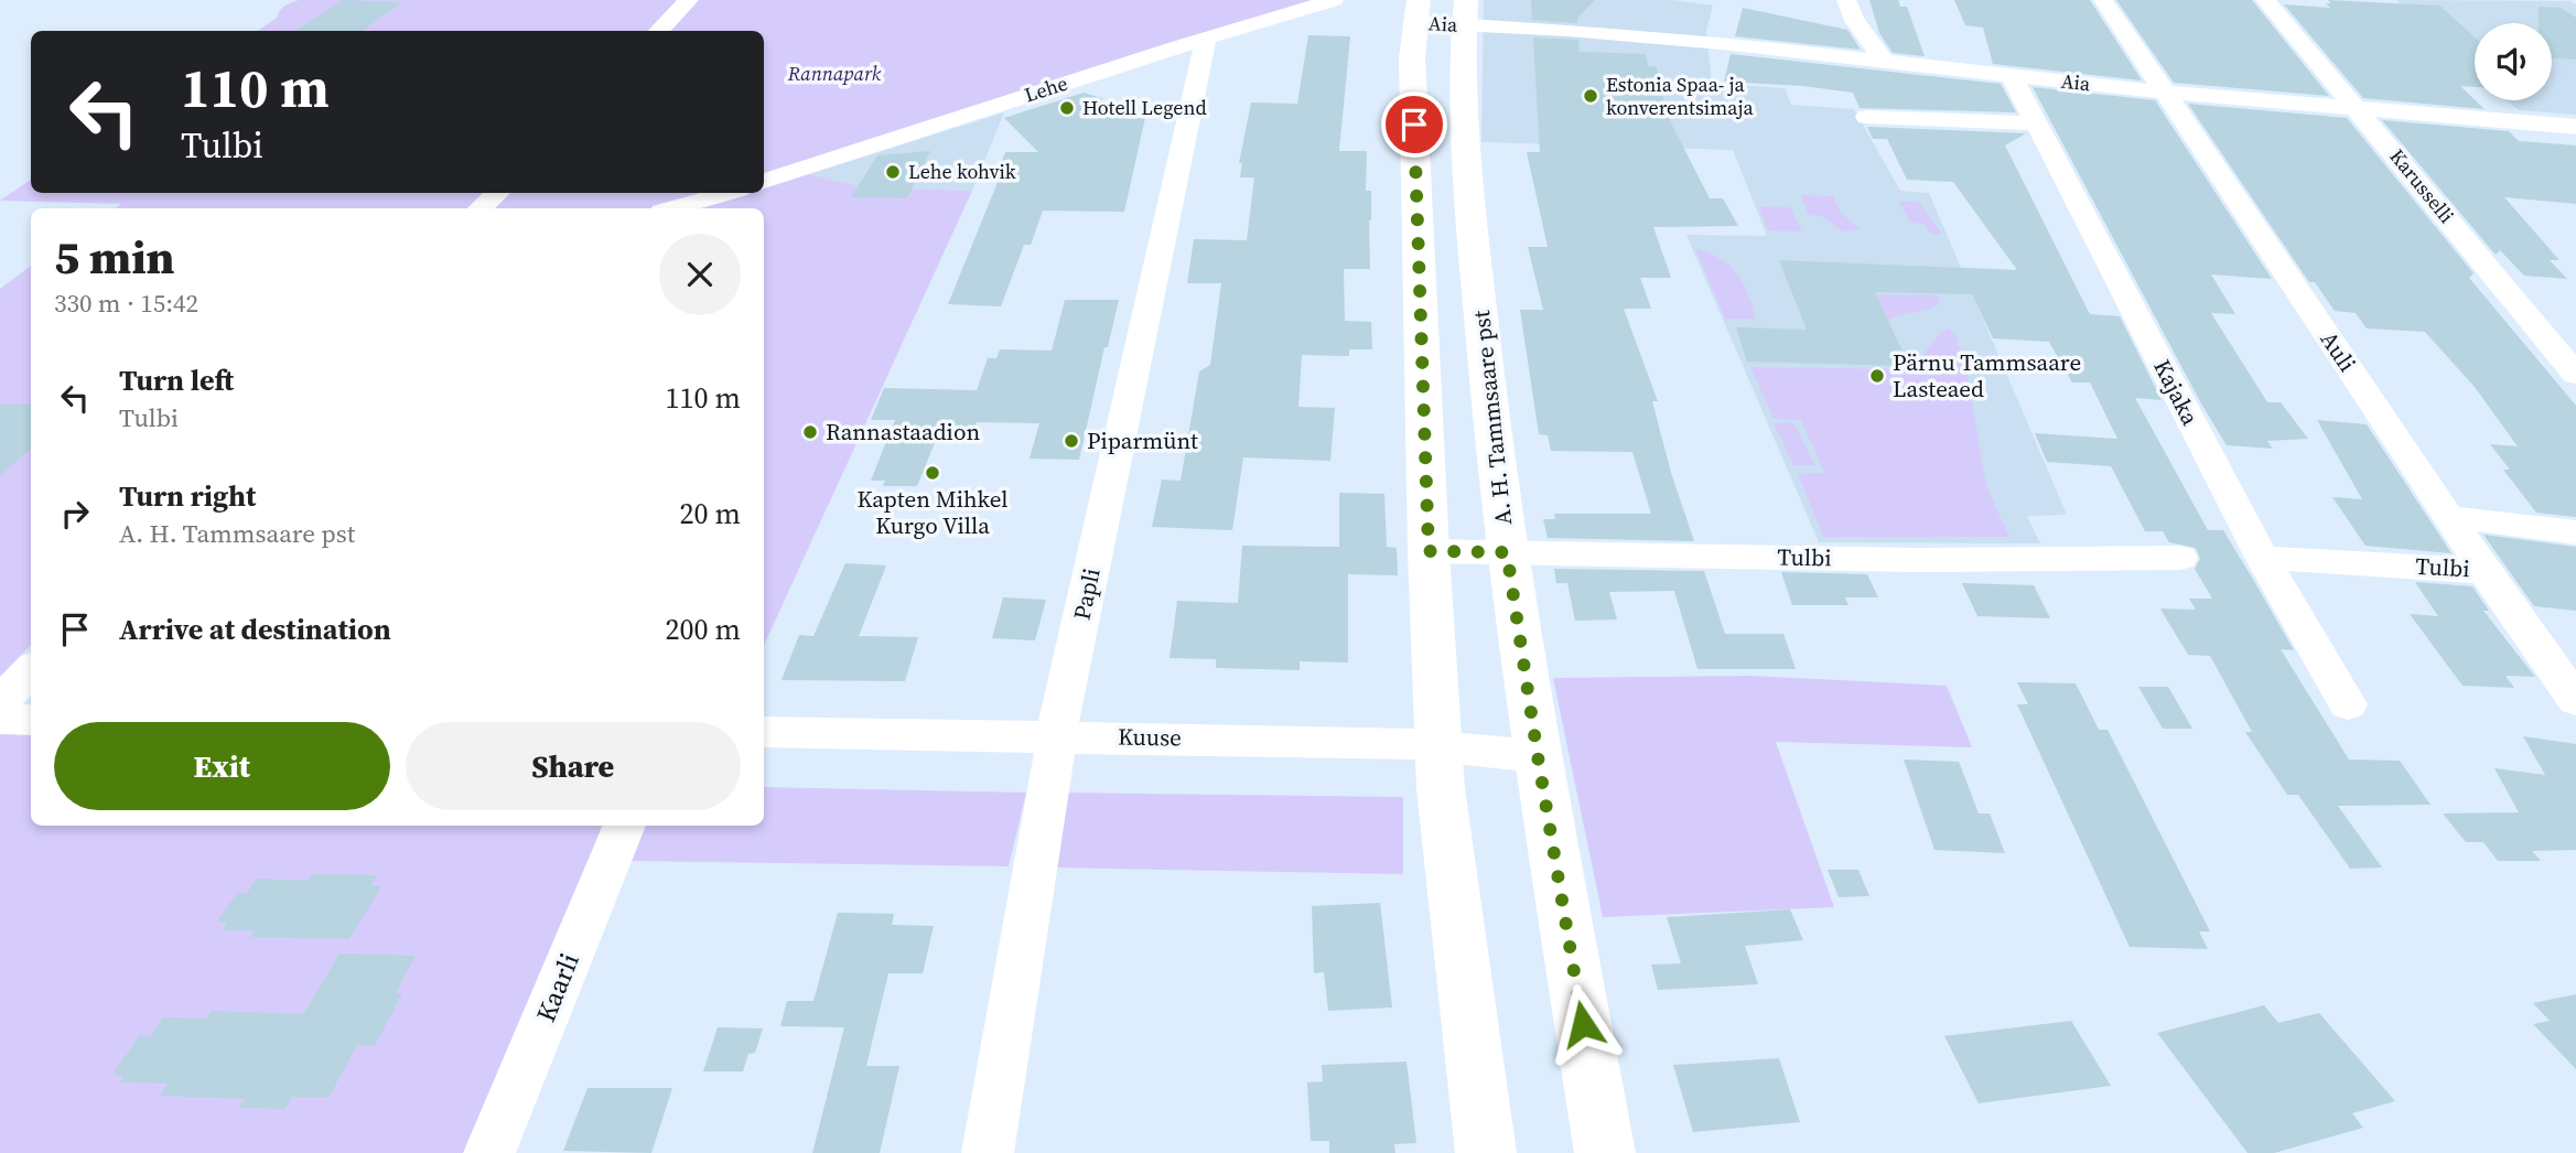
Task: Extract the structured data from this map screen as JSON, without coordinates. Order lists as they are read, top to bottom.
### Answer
{
  "streets": {
    "street": [
      "Aia",
      "Lehe",
      "Karusselli",
      "Auli",
      "Kajaka",
      "A. H. Tammsaare pst",
      "Tulbi",
      "Papli",
      "Kuuse",
      "Kaarli"
    ]
  },
  "crossings": [
    ["Aia", "Karusselli"],
    ["Aia", "Auli"],
    ["Aia", "Kajaka"],
    ["Aia", "A. H. Tammsaare pst"],
    ["Lehe", "Papli"],
    ["Auli", "Tulbi"],
    ["Kajaka", "Tulbi"],
    ["A. H. Tammsaare pst", "Tulbi"],
    ["A. H. Tammsaare pst", "Kuuse"],
    ["Papli", "Kuuse"]
  ],
  "parks": ["Rannapark"],
  "places": [
    "Estonia Spaa- ja konverentsimaja",
    "Hotell Legend",
    "Lehe kohvik",
    "Pärnu Tammsaare Lasteaed",
    "Rannastaadion",
    "Piparmünt",
    "Kapten Mihkel Kurgo Villa"
  ],
  "page": {
    "turn": ["110 m", "Tulbi"],
    "heading": ["5 min", "330 m · 15:42"],
    "list": [
      {
        "name": "Turn left",
        "note": "Tulbi",
        "value": "110 m"
      },
      {
        "name": "Turn right",
        "note": "A. H. Tammsaare pst",
        "value": "20 m"
      },
      {
        "name": "Arrive at destination",
        "value": "200 m"
      }
    ],
    "buttons": ["Exit", "Share"]
  }
}
